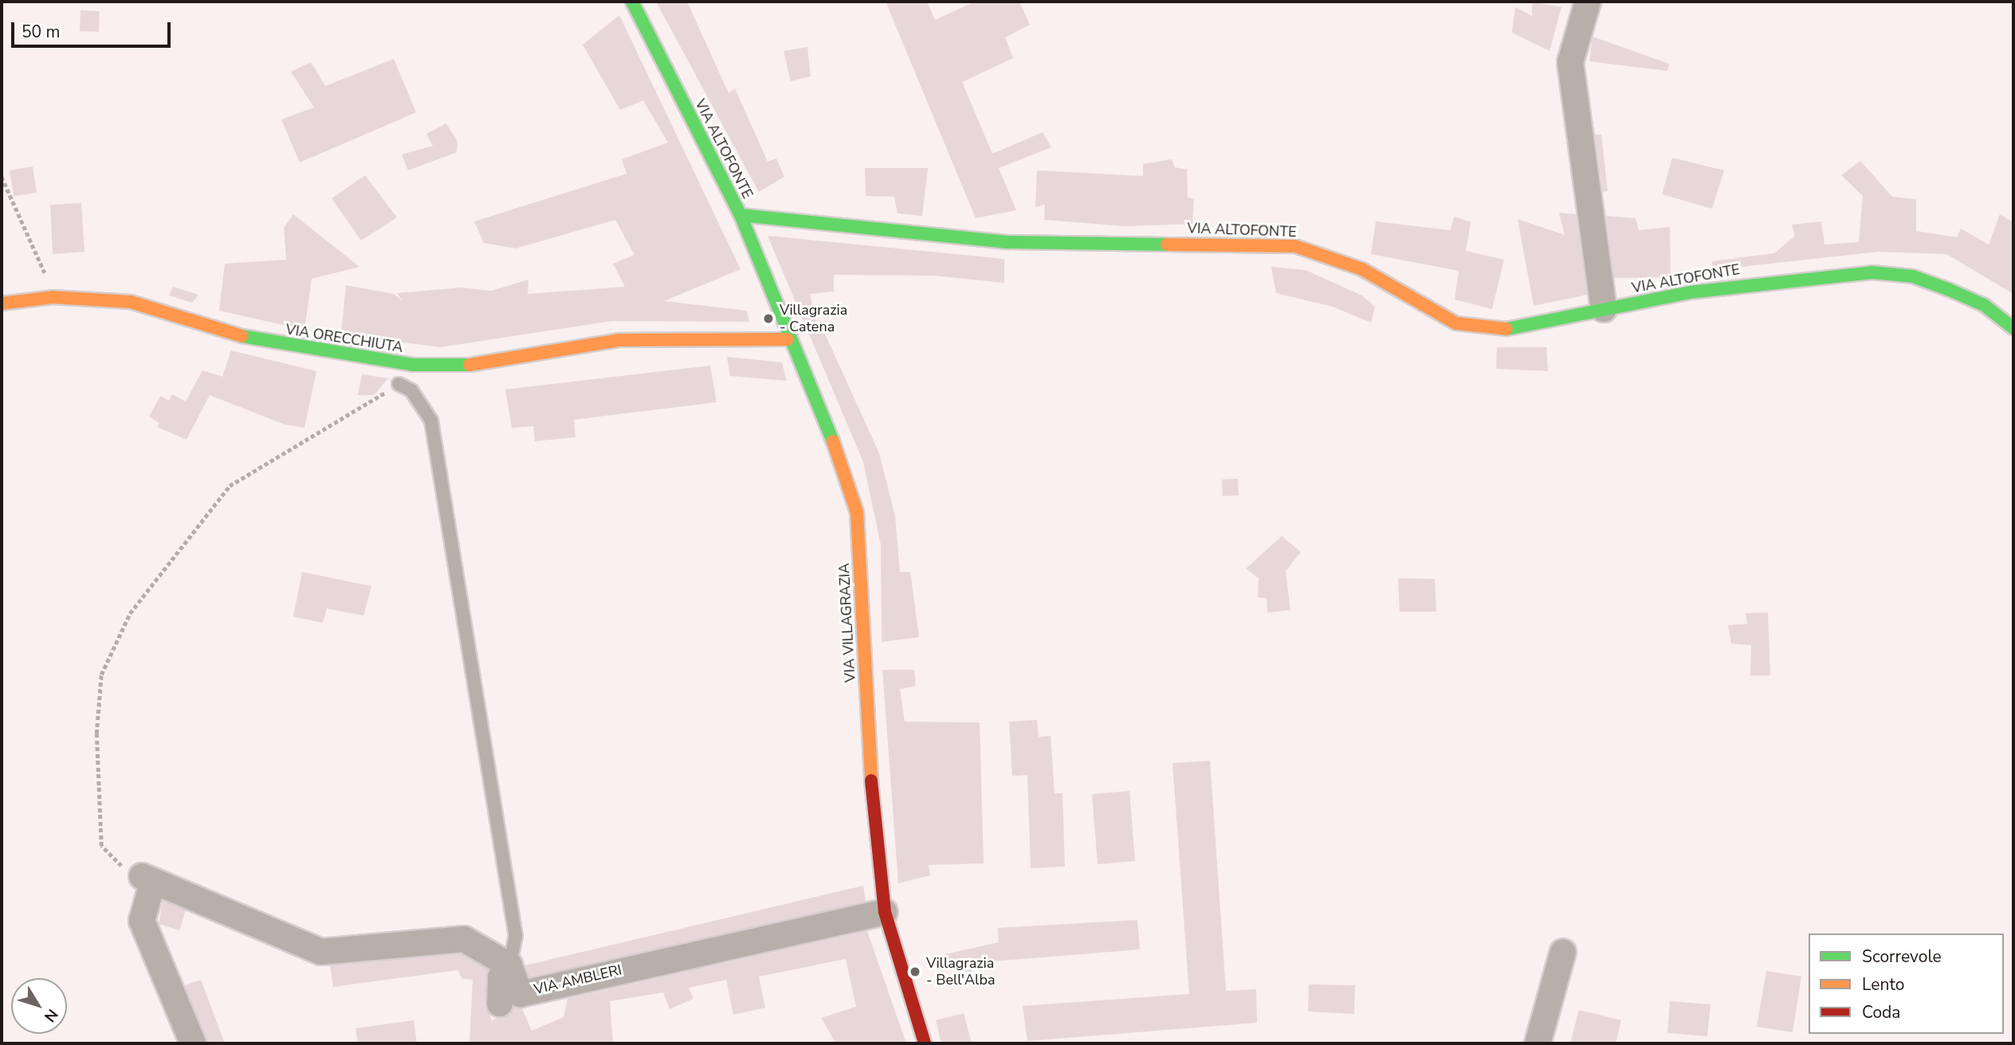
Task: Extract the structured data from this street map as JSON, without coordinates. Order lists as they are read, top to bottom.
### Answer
{
  "streets": {
    "street": [
      "VIA ALTOFONTE",
      "VIA ORECCHIUTA",
      "VIA VILLAGRAZIA",
      "VIA AMBLERI"
    ]
  },
  "crossings": [
    ["VIA ALTOFONTE", "VIA VILLAGRAZIA"],
    ["VIA ORECCHIUTA", "VIA VILLAGRAZIA"],
    ["VIA VILLAGRAZIA", "VIA AMBLERI"]
  ],
  "places": ["Villagrazia - Catena", "Villagrazia - Bell'Alba"],
  "legend": ["Scorrevole", "Lento", "Coda"],
  "scale_bar": "50 m",
  "north": "bottom right"
}
